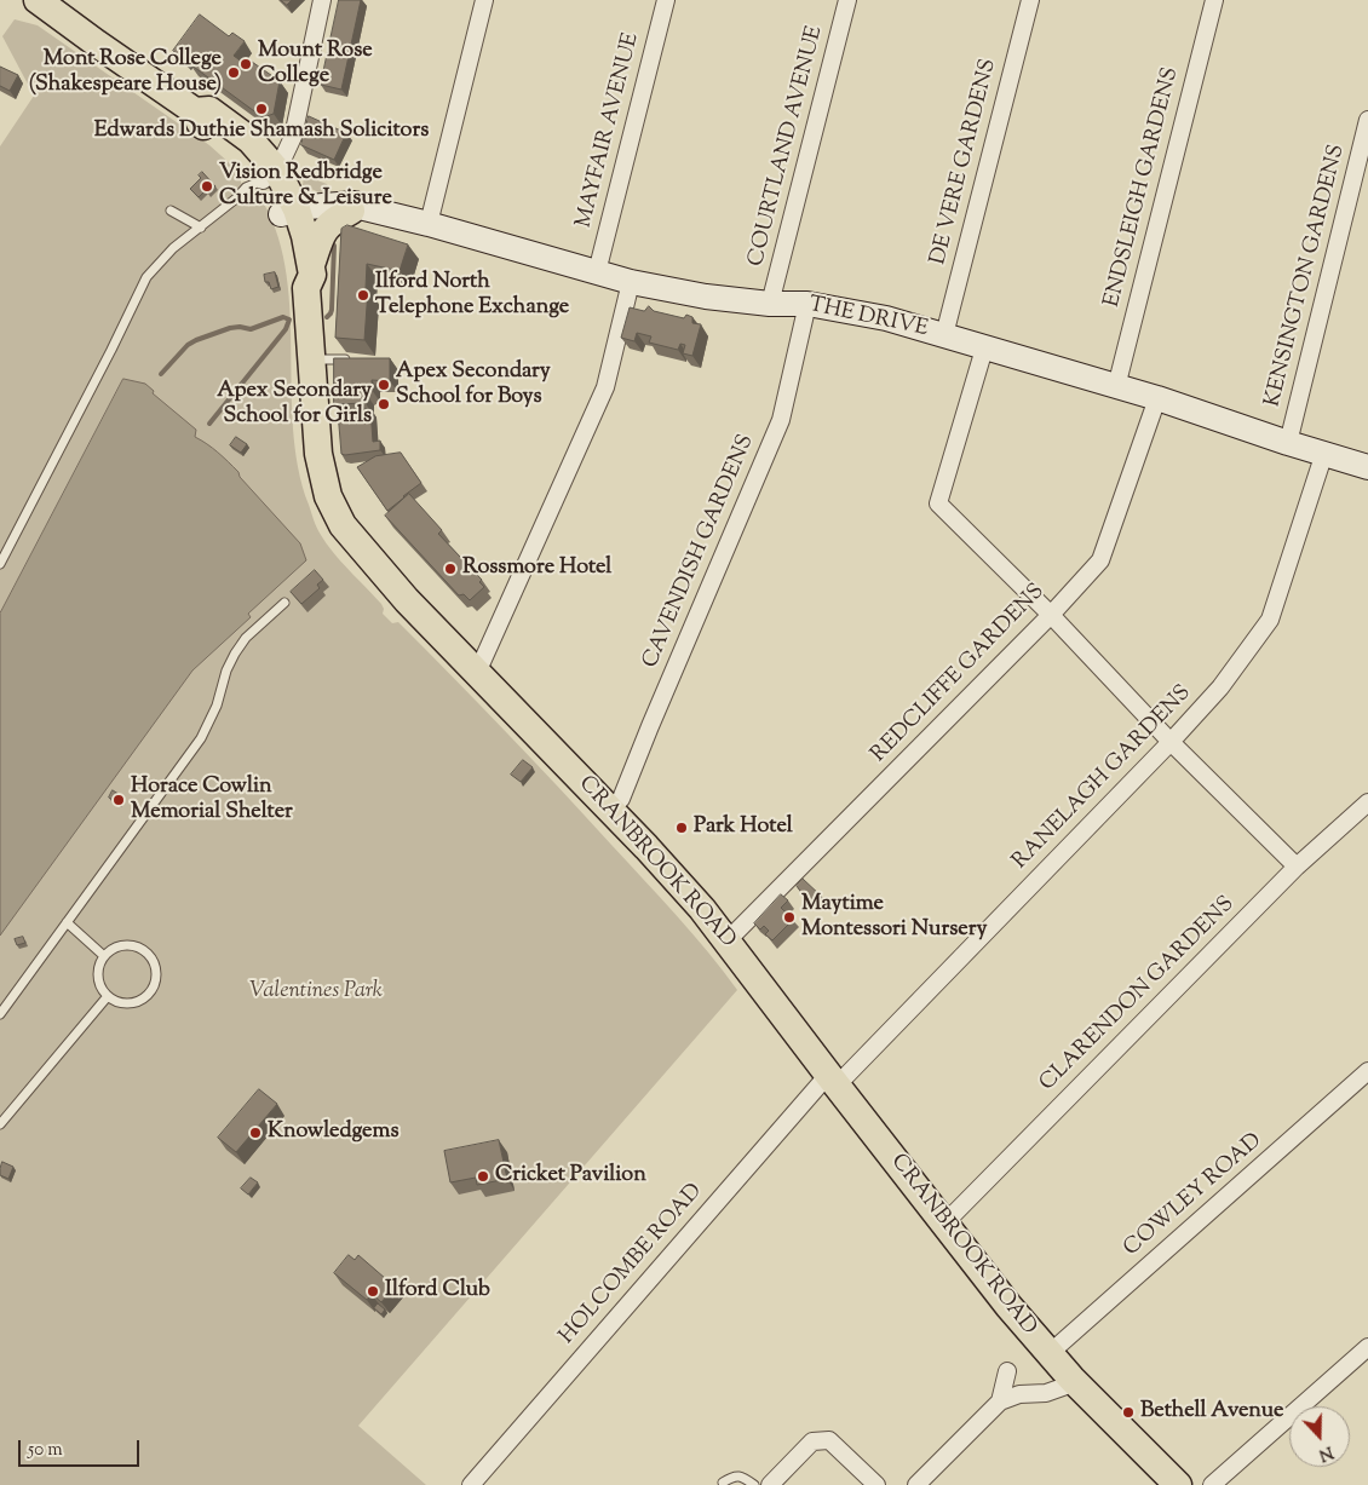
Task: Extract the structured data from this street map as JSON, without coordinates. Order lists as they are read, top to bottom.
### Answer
{
  "streets": {
    "main road": ["CRANBROOK ROAD"],
    "street": [
      "MAYFAIR AVENUE",
      "COURTLAND AVENUE",
      "DE VERE GARDENS",
      "ENDSLEIGH GARDENS",
      "KENSINGTON GARDENS",
      "THE DRIVE",
      "CAVENDISH GARDENS",
      "REDCLIFFE GARDENS",
      "RANELAGH GARDENS",
      "CLARENDON GARDENS",
      "COWLEY ROAD",
      "HOLCOMBE ROAD"
    ]
  },
  "crossings": [
    ["MAYFAIR AVENUE", "THE DRIVE"],
    ["COURTLAND AVENUE", "THE DRIVE"],
    ["DE VERE GARDENS", "THE DRIVE"],
    ["ENDSLEIGH GARDENS", "THE DRIVE"],
    ["KENSINGTON GARDENS", "THE DRIVE"],
    ["THE DRIVE", "CAVENDISH GARDENS"],
    ["THE DRIVE", "REDCLIFFE GARDENS"],
    ["THE DRIVE", "RANELAGH GARDENS"],
    ["THE DRIVE", "CRANBROOK ROAD"],
    ["CAVENDISH GARDENS", "CRANBROOK ROAD"],
    ["REDCLIFFE GARDENS", "CRANBROOK ROAD"],
    ["RANELAGH GARDENS", "CRANBROOK ROAD"],
    ["RANELAGH GARDENS", "HOLCOMBE ROAD"],
    ["CRANBROOK ROAD", "CLARENDON GARDENS"],
    ["CRANBROOK ROAD", "COWLEY ROAD"],
    ["CRANBROOK ROAD", "HOLCOMBE ROAD"]
  ],
  "parks": ["Valentines Park"],
  "places": [
    "Mount Rose College",
    "Mont Rose College (Shakespeare House)",
    "Edwards Duthie Shamash Solicitors",
    "Vision Redbridge Culture & Leisure",
    "Ilford North Telephone Exchange",
    "Apex Secondary School for Boys",
    "Apex Secondary School for Girls",
    "Rossmore Hotel",
    "Horace Cowlin Memorial Shelter",
    "Park Hotel",
    "Maytime Montessori Nursery",
    "Knowledgems",
    "Cricket Pavilion",
    "Ilford Club",
    "Bethell Avenue"
  ],
  "scale_bar": "50 m",
  "north": "bottom"
}
